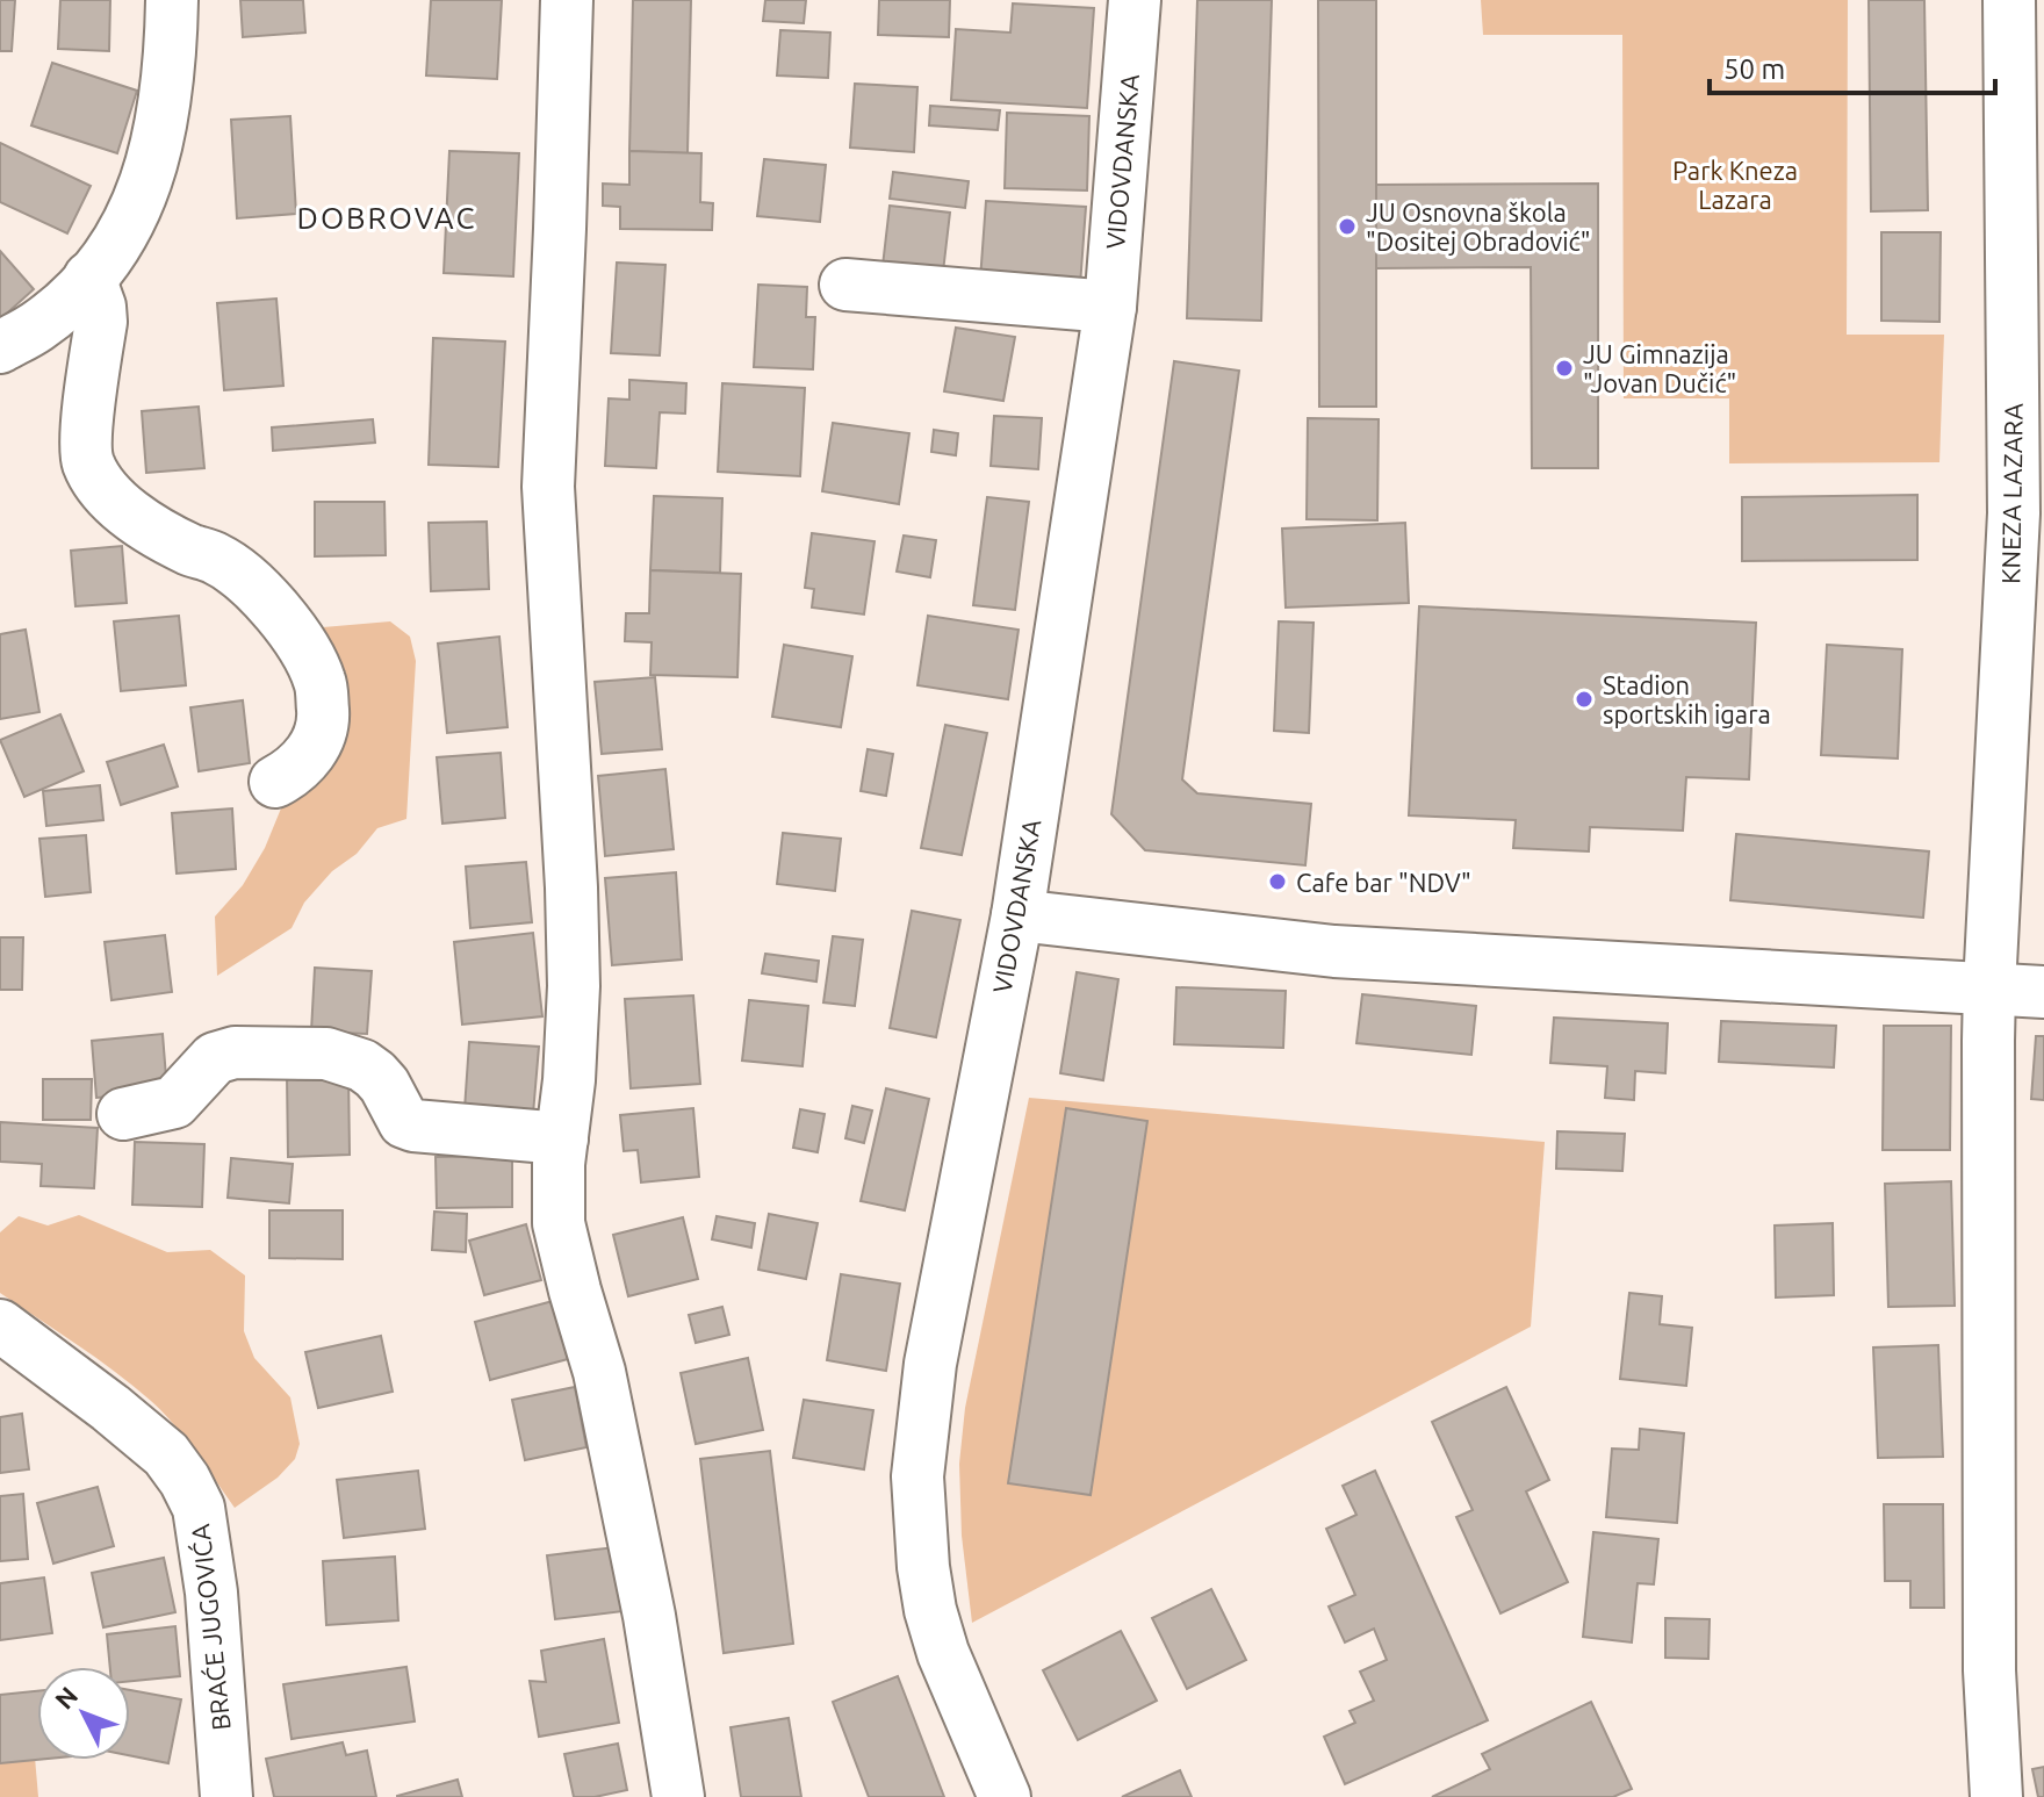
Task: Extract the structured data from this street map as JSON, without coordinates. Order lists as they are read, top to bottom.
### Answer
{
  "streets": {
    "street": ["VIDOVDANSKA", "KNEZA LAZARA", "BRAĆE JUGOVIĆA"]
  },
  "districts": ["DOBROVAC"],
  "parks": ["Park Kneza Lazara"],
  "places": [
    "JU Osnovna škola \"Dositej Obradović\"",
    "JU Gimnazija \"Jovan Dučić\"",
    "Stadion sportskih igara",
    "Cafe bar \"NDV\""
  ],
  "scale_bar": "50 m",
  "north": "top left"
}
